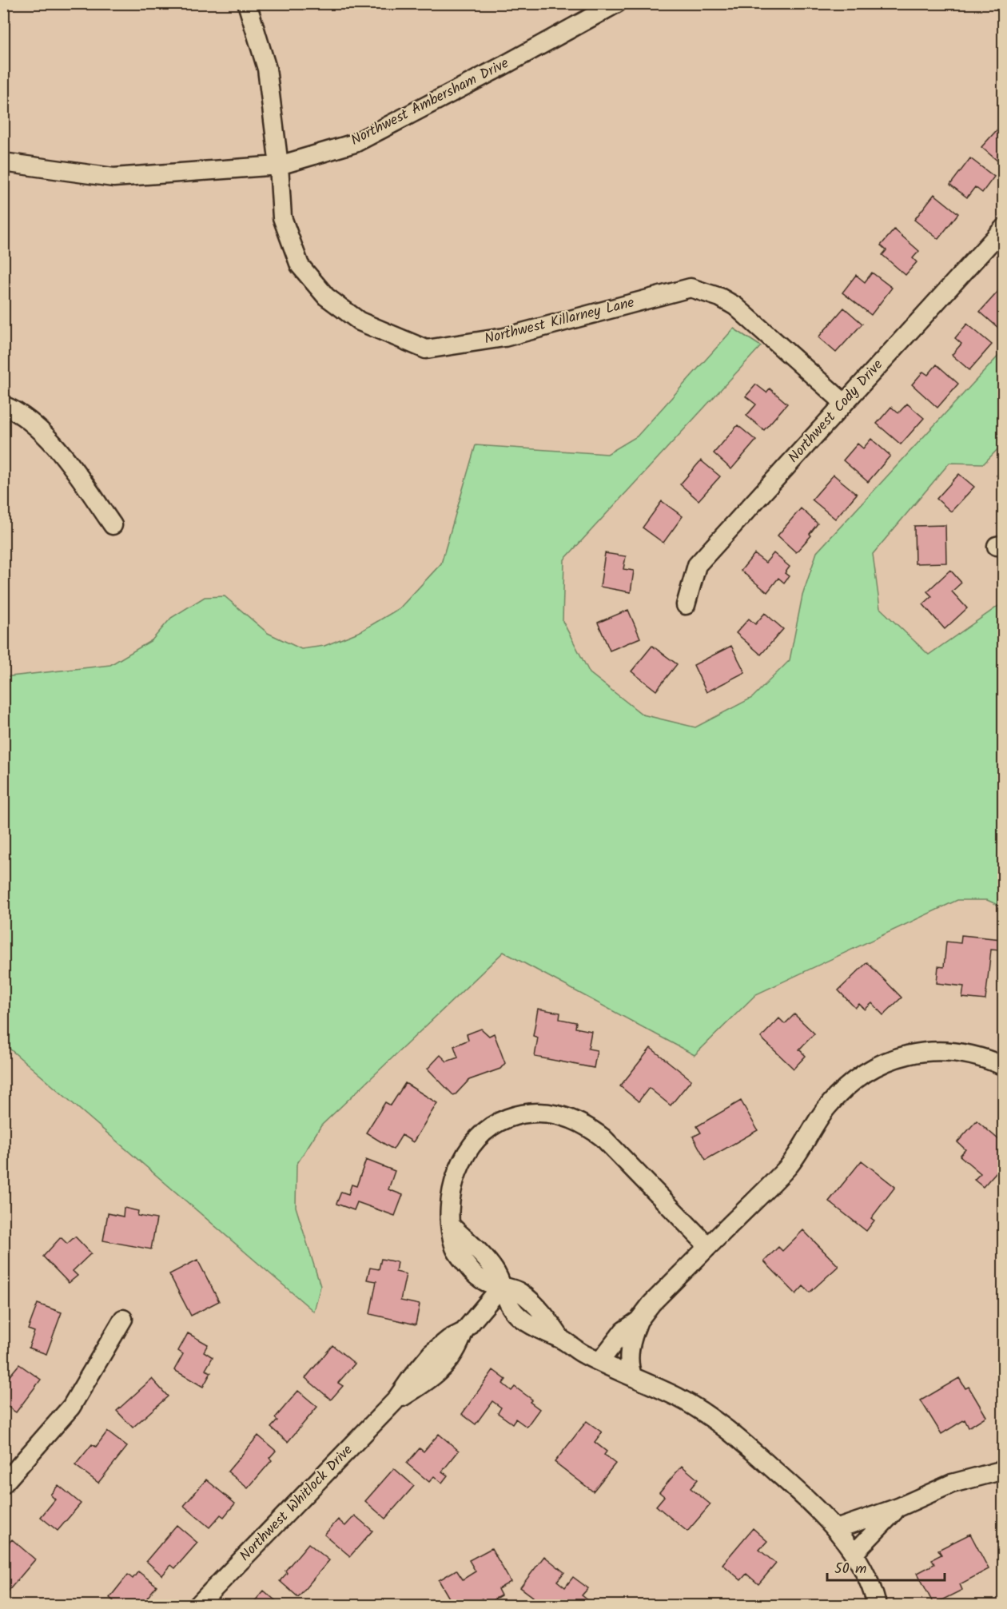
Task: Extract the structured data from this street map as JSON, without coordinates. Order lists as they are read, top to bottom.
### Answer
{
  "streets": {
    "street": [
      "Northwest Ambersham Drive",
      "Northwest Killarney Lane",
      "Northwest Cody Drive",
      "Northwest Whitlock Drive"
    ]
  },
  "crossings": [
    ["Northwest Ambersham Drive", "Northwest Killarney Lane"],
    ["Northwest Killarney Lane", "Northwest Cody Drive"]
  ],
  "scale_bar": "50 m"
}
